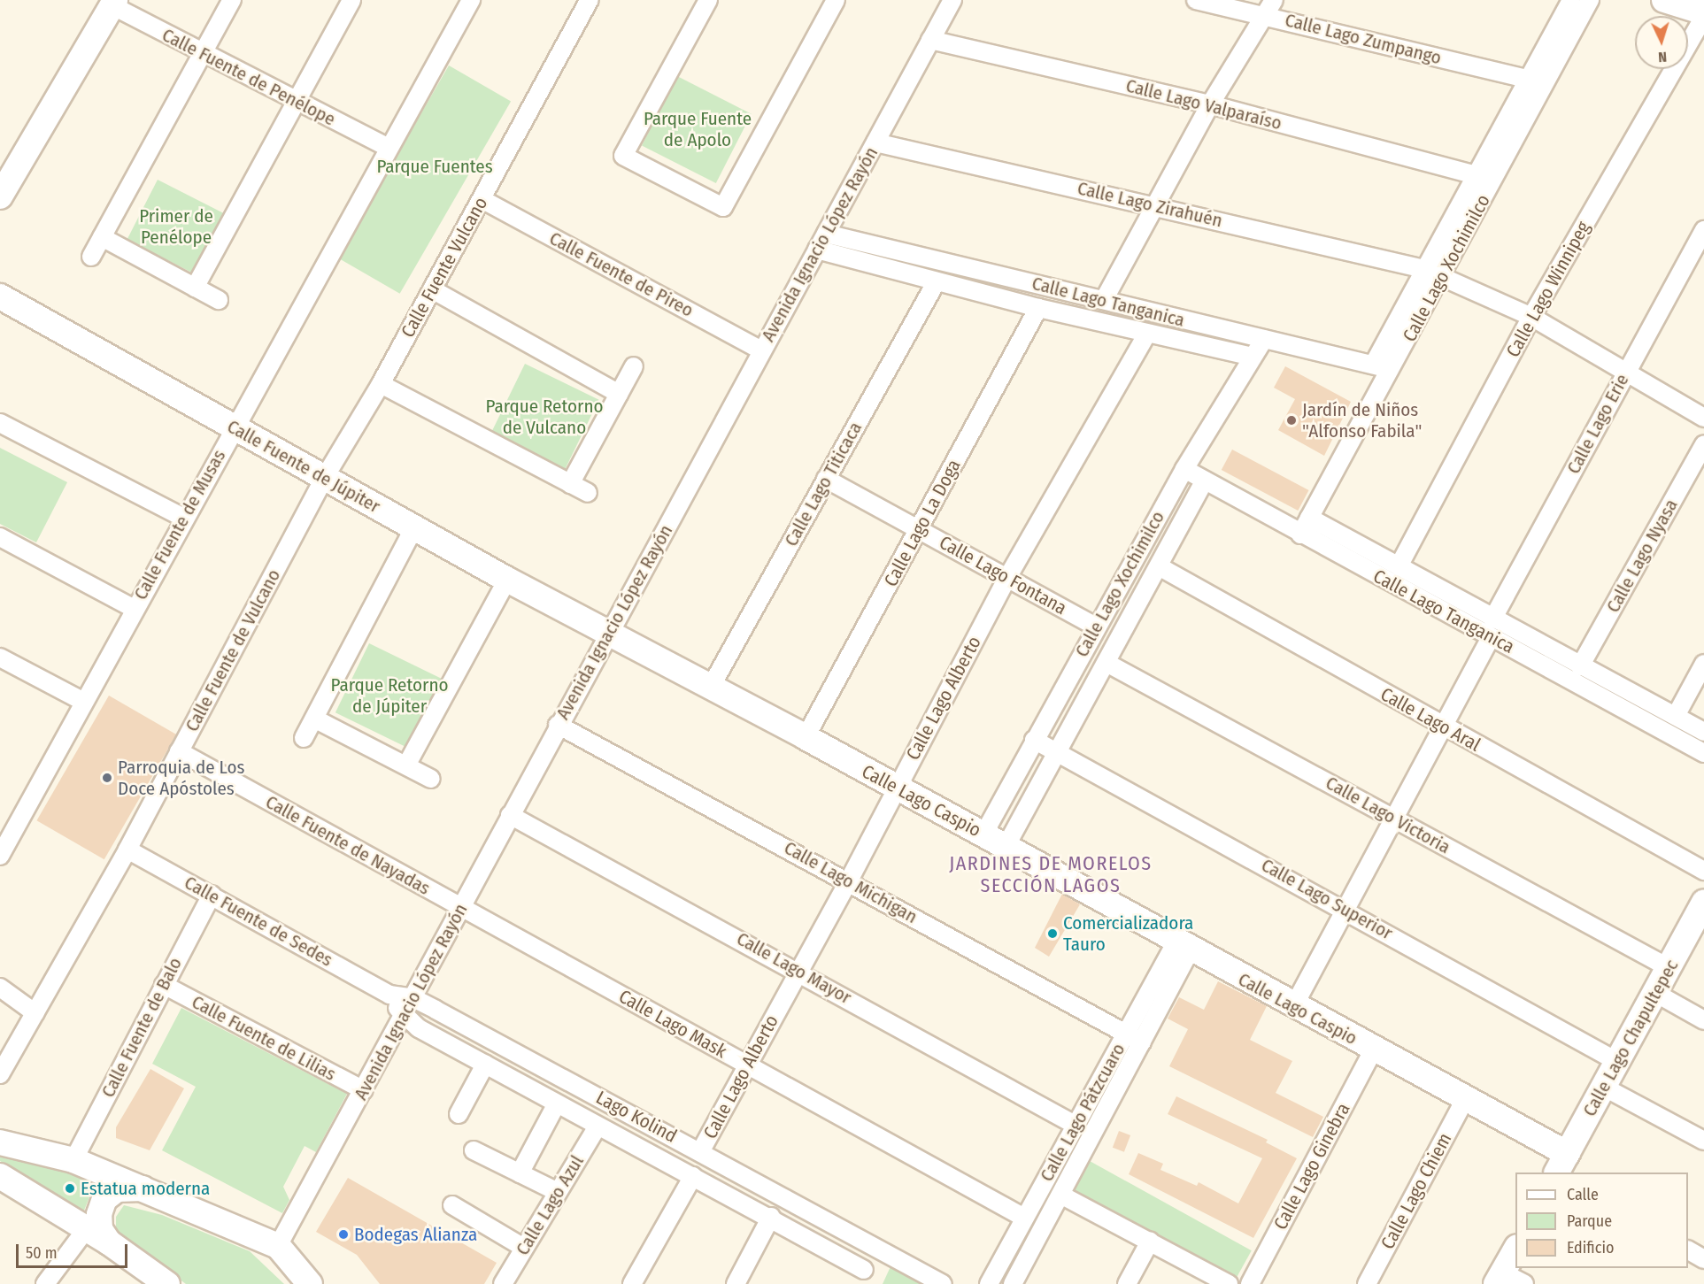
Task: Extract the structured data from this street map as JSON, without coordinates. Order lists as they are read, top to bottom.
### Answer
{
  "streets": {
    "street": [
      "Calle Lago Zumpango",
      "Calle Fuente de Penélope",
      "Calle Lago Valparaíso",
      "Calle Lago Zirahuén",
      "Avenida Ignacio López Rayón",
      "Calle Fuente Vulcano",
      "Calle Lago Xochimilco",
      "Calle Fuente de Pireo",
      "Calle Lago Winnipeg",
      "Calle Lago Tanganica",
      "Calle Lago Erie",
      "Calle Fuente de Júpiter",
      "Calle Lago Titicaca",
      "Calle Lago La Doga",
      "Calle Fuente de Musas",
      "Calle Lago Nyasa",
      "Calle Lago Fontana",
      "Calle Fuente de Vulcano",
      "Calle Lago Alberto",
      "Calle Lago Aral",
      "Calle Lago Caspio",
      "Calle Lago Victoria",
      "Calle Fuente de Nayadas",
      "Calle Lago Michigan",
      "Calle Lago Superior",
      "Calle Fuente de Sedes",
      "Calle Lago Mayor",
      "Calle Lago Mask",
      "Calle Fuente de Balo",
      "Calle Fuente de Lilias",
      "Calle Lago Chapultepec",
      "Calle Lago Pátzcuaro",
      "Lago Kolind",
      "Calle Lago Ginebra",
      "Calle Lago Chiem",
      "Calle Lago Azul"
    ]
  },
  "crossings": [
    ["Calle Lago Zumpango", "Calle Lago Xochimilco"],
    ["Calle Fuente de Penélope", "Calle Fuente de Musas"],
    ["Calle Lago Valparaíso", "Avenida Ignacio López Rayón"],
    ["Calle Lago Valparaíso", "Calle Lago Xochimilco"],
    ["Calle Lago Zirahuén", "Avenida Ignacio López Rayón"],
    ["Calle Lago Zirahuén", "Calle Lago Xochimilco"],
    ["Avenida Ignacio López Rayón", "Calle Fuente de Pireo"],
    ["Avenida Ignacio López Rayón", "Calle Lago Tanganica"],
    ["Avenida Ignacio López Rayón", "Calle Fuente de Júpiter"],
    ["Avenida Ignacio López Rayón", "Calle Lago Caspio"],
    ["Avenida Ignacio López Rayón", "Calle Fuente de Nayadas"],
    ["Avenida Ignacio López Rayón", "Calle Lago Michigan"],
    ["Avenida Ignacio López Rayón", "Calle Fuente de Sedes"],
    ["Avenida Ignacio López Rayón", "Calle Lago Mayor"],
    ["Avenida Ignacio López Rayón", "Calle Lago Mask"],
    ["Avenida Ignacio López Rayón", "Calle Fuente de Lilias"],
    ["Avenida Ignacio López Rayón", "Lago Kolind"],
    ["Calle Fuente Vulcano", "Calle Fuente de Pireo"],
    ["Calle Fuente Vulcano", "Calle Fuente de Júpiter"],
    ["Calle Fuente Vulcano", "Calle Fuente de Vulcano"],
    ["Calle Lago Xochimilco", "Calle Lago Tanganica"],
    ["Calle Lago Xochimilco", "Calle Lago Fontana"],
    ["Calle Lago Xochimilco", "Calle Lago Aral"],
    ["Calle Lago Xochimilco", "Calle Lago Caspio"],
    ["Calle Lago Xochimilco", "Calle Lago Victoria"],
    ["Calle Lago Xochimilco", "Calle Lago Superior"],
    ["Calle Lago Winnipeg", "Calle Lago Tanganica"],
    ["Calle Lago Tanganica", "Calle Lago Erie"],
    ["Calle Lago Tanganica", "Calle Lago Titicaca"],
    ["Calle Lago Tanganica", "Calle Lago La Doga"],
    ["Calle Lago Tanganica", "Calle Lago Nyasa"],
    ["Calle Lago Tanganica", "Calle Lago Alberto"],
    ["Calle Lago Erie", "Calle Lago Aral"],
    ["Calle Lago Erie", "Calle Lago Caspio"],
    ["Calle Lago Erie", "Calle Lago Victoria"],
    ["Calle Lago Erie", "Calle Lago Superior"],
    ["Calle Fuente de Júpiter", "Calle Fuente de Musas"],
    ["Calle Fuente de Júpiter", "Calle Fuente de Vulcano"],
    ["Calle Fuente de Júpiter", "Calle Lago Caspio"],
    ["Calle Lago Titicaca", "Calle Lago Fontana"],
    ["Calle Lago Titicaca", "Calle Lago Caspio"],
    ["Calle Lago La Doga", "Calle Lago Fontana"],
    ["Calle Lago La Doga", "Calle Lago Caspio"],
    ["Calle Lago Fontana", "Calle Lago Alberto"],
    ["Calle Fuente de Vulcano", "Calle Fuente de Nayadas"],
    ["Calle Fuente de Vulcano", "Calle Fuente de Sedes"],
    ["Calle Lago Alberto", "Calle Lago Caspio"],
    ["Calle Lago Alberto", "Calle Lago Michigan"],
    ["Calle Lago Alberto", "Calle Lago Mayor"],
    ["Calle Lago Alberto", "Calle Lago Mask"],
    ["Calle Lago Alberto", "Lago Kolind"],
    ["Calle Lago Caspio", "Calle Lago Chapultepec"],
    ["Calle Lago Caspio", "Calle Lago Pátzcuaro"],
    ["Calle Lago Caspio", "Calle Lago Ginebra"],
    ["Calle Lago Caspio", "Calle Lago Chiem"],
    ["Calle Lago Victoria", "Calle Lago Chapultepec"],
    ["Calle Fuente de Nayadas", "Calle Lago Mask"],
    ["Calle Lago Michigan", "Calle Lago Pátzcuaro"],
    ["Calle Lago Superior", "Calle Lago Chapultepec"],
    ["Calle Fuente de Sedes", "Calle Fuente de Balo"],
    ["Calle Fuente de Sedes", "Lago Kolind"],
    ["Calle Lago Mayor", "Calle Lago Pátzcuaro"],
    ["Calle Lago Mask", "Calle Lago Pátzcuaro"],
    ["Calle Fuente de Balo", "Calle Fuente de Lilias"],
    ["Lago Kolind", "Calle Lago Azul"]
  ],
  "districts": ["JARDINES DE MORELOS SECCIÓN LAGOS"],
  "parks": [
    "Parque Fuente de Apolo",
    "Parque Fuentes",
    "Primer de Penélope",
    "Parque Retorno de Vulcano",
    "Parque Retorno de Júpiter"
  ],
  "places": [
    "Jardín de Niños \"Alfonso Fabila\"",
    "Parroquia de Los Doce Apóstoles",
    "Comercializadora Tauro",
    "Estatua moderna",
    "Bodegas Alianza"
  ],
  "legend": ["Calle", "Parque", "Edificio"],
  "scale_bar": "50 m",
  "north": "bottom"
}
